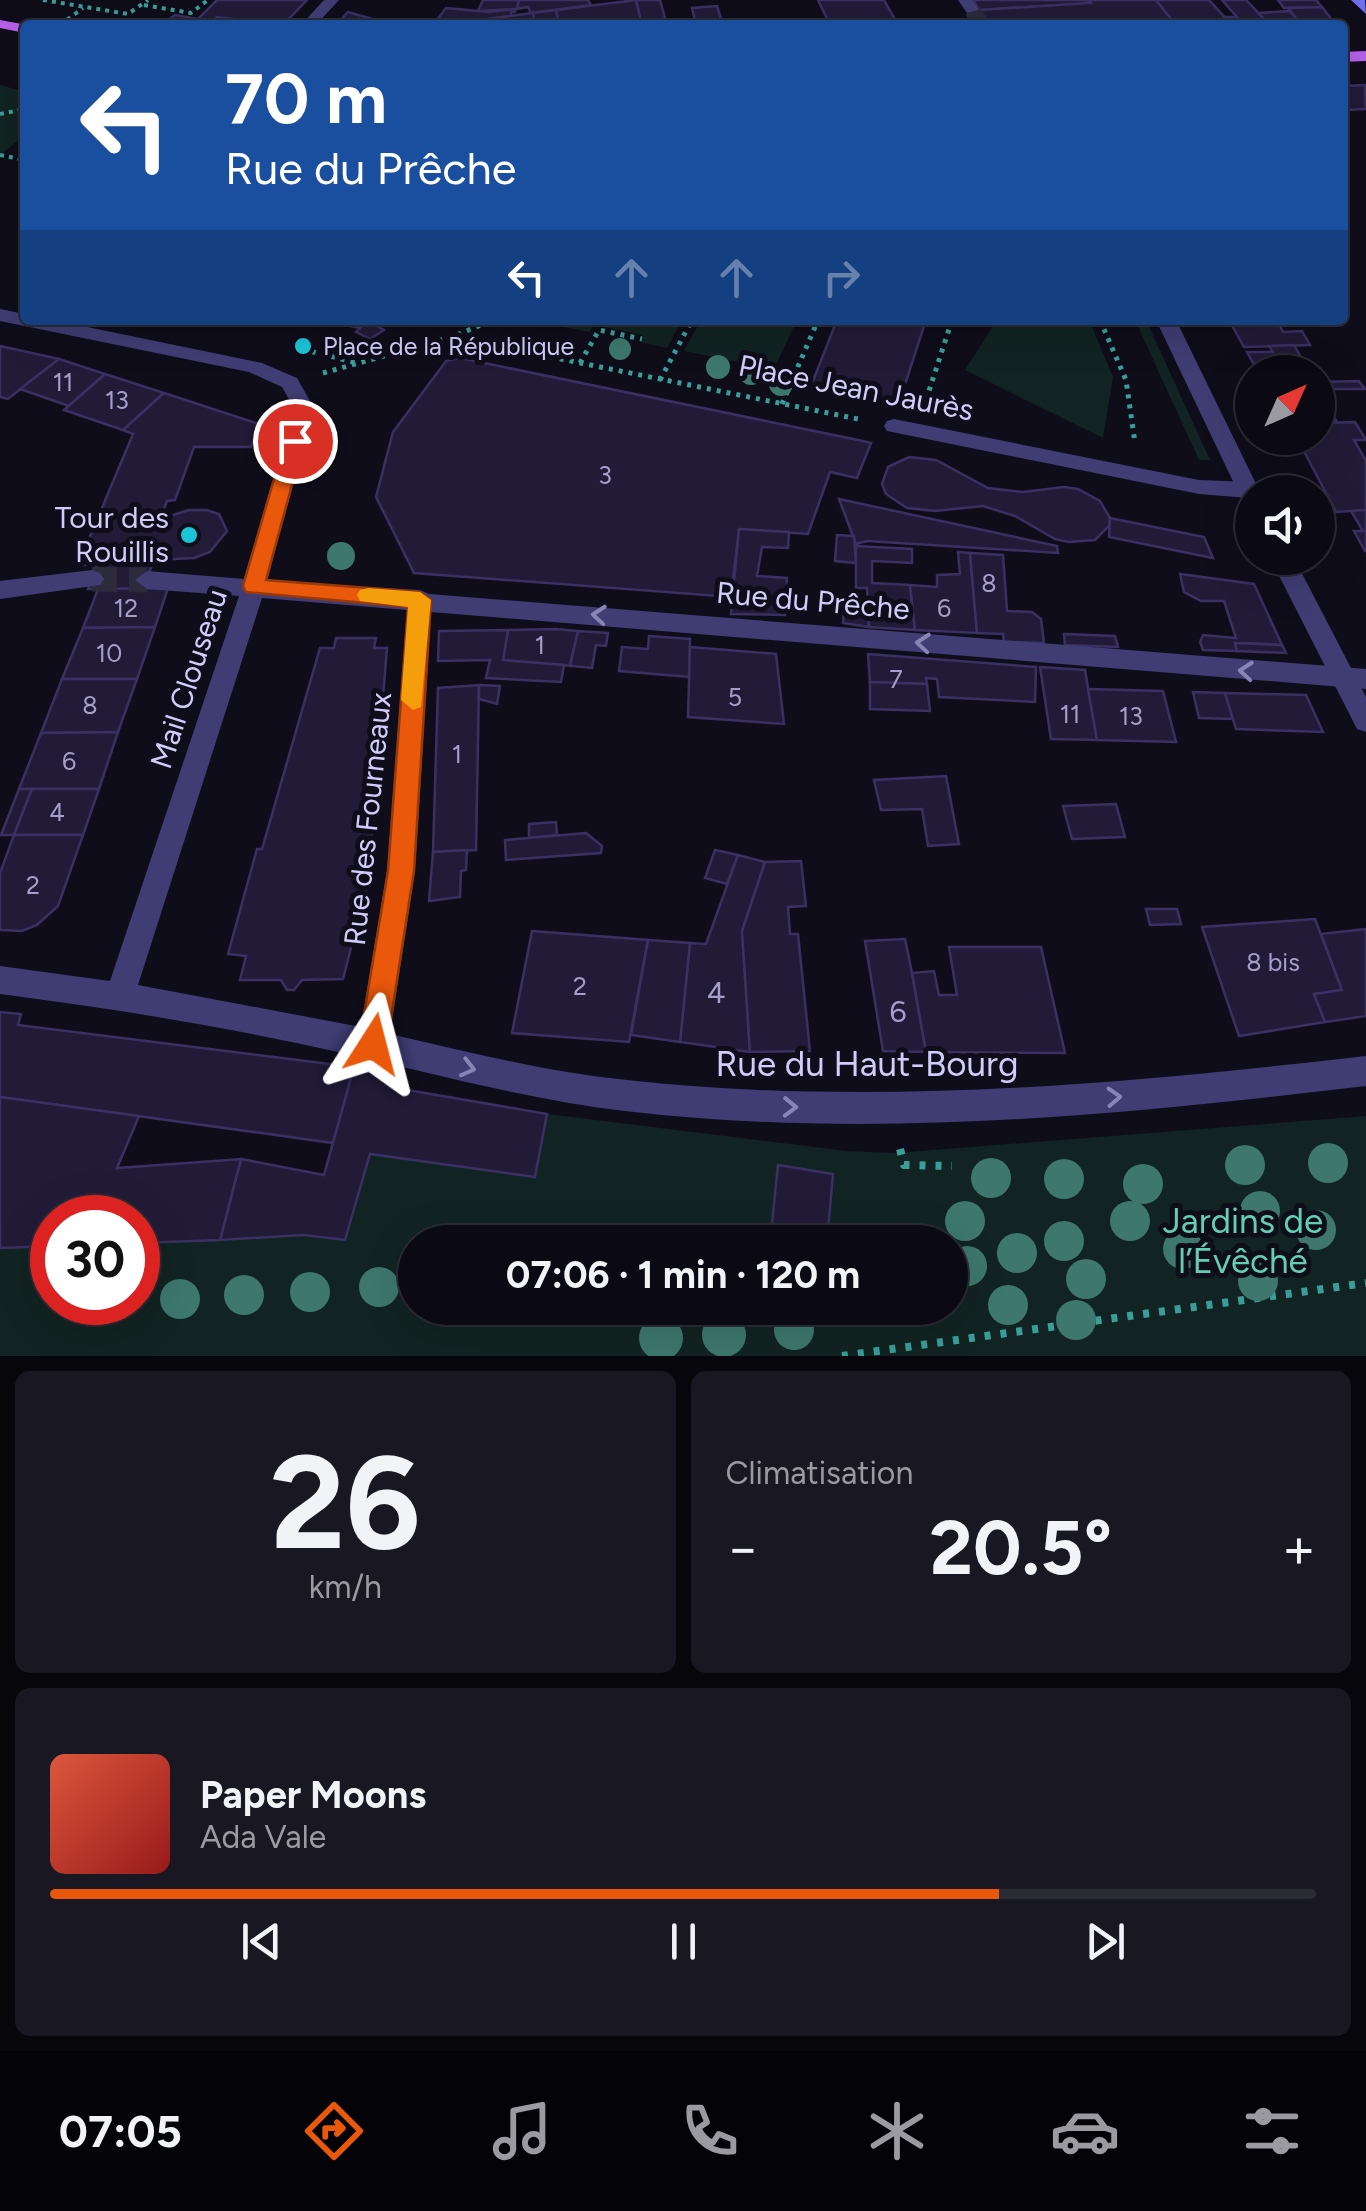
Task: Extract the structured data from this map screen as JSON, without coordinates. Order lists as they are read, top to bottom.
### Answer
{
  "streets": {
    "street": [
      "Place Jean Jaurès",
      "Rue du Prêche",
      "Mail Clouseau",
      "Rue des Fourneaux",
      "Rue du Haut-Bourg"
    ]
  },
  "crossings": [
    ["Rue du Prêche", "Mail Clouseau"],
    ["Rue du Prêche", "Rue des Fourneaux"],
    ["Mail Clouseau", "Rue du Haut-Bourg"],
    ["Rue des Fourneaux", "Rue du Haut-Bourg"]
  ],
  "one_way": ["Rue du Prêche", "Rue du Haut-Bourg"],
  "parks": ["Jardins de l’Évêché"],
  "places": ["Place de la République", "Tour des Rouillis"],
  "house_numbers": [
    "11",
    "13",
    "3",
    "8",
    "12",
    "6",
    "1",
    "10",
    "7",
    "5",
    "8",
    "11",
    "13",
    "1",
    "6",
    "4",
    "2",
    "8 bis",
    "2",
    "4",
    "6"
  ],
  "north": "top right",
  "page": {
    "turn": ["70 m", "Rue du Prêche"],
    "limit": "30",
    "trip": "07:06 · 1 min · 120 m",
    "tile": [
      ["26", "km/h"],
      "Climatisation"
    ],
    "heat": ["−", "20.5°", "+"],
    "song": ["Paper Moons", "Ada Vale"],
    "tabs": "07:05"
  }
}
